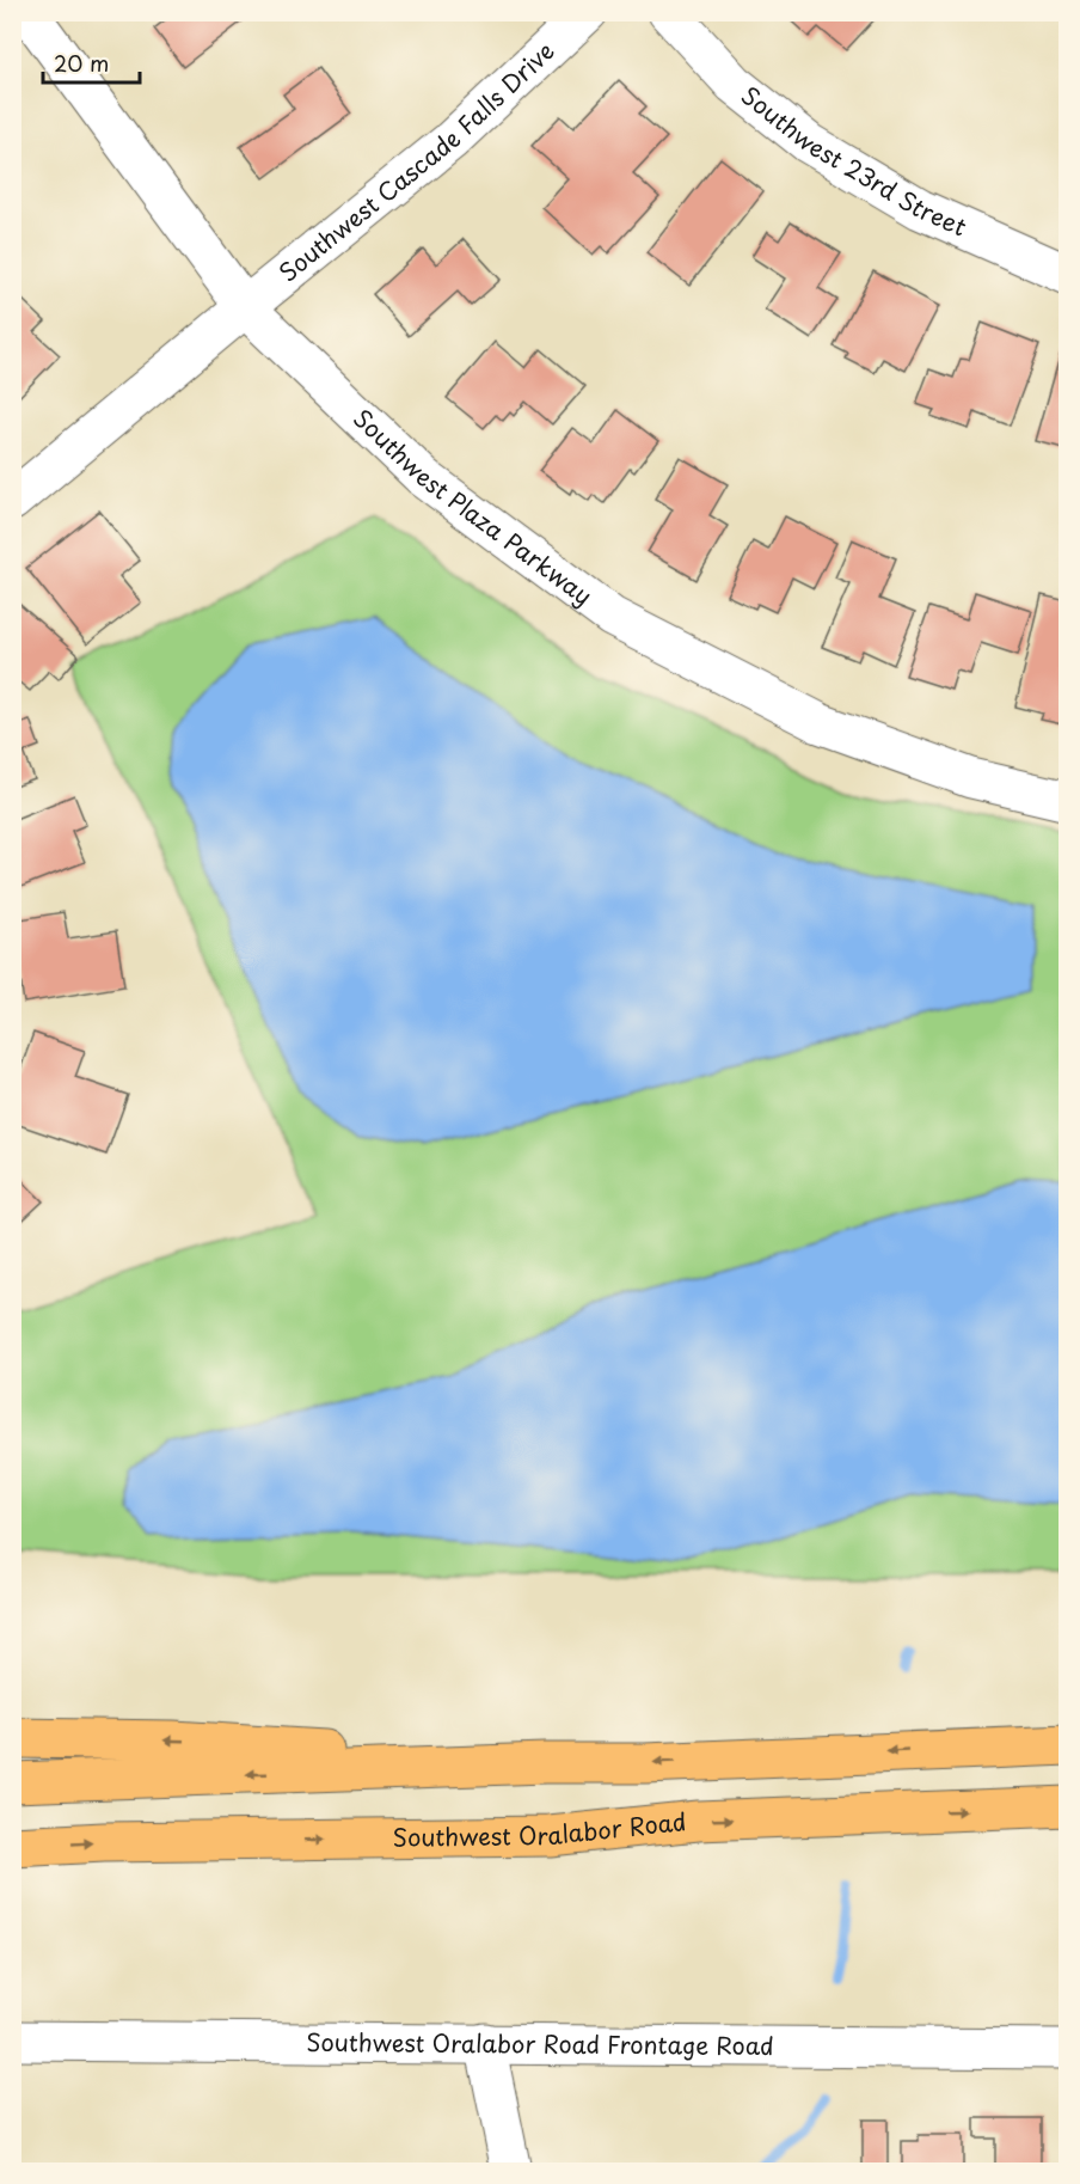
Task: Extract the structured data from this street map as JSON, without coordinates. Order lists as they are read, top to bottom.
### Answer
{
  "streets": {
    "main road": ["Southwest Oralabor Road"],
    "street": [
      "Southwest 23rd Street",
      "Southwest Cascade Falls Drive",
      "Southwest Plaza Parkway",
      "Southwest Oralabor Road Frontage Road"
    ]
  },
  "crossings": [
    ["Southwest Cascade Falls Drive", "Southwest Plaza Parkway"]
  ],
  "scale_bar": "20 m"
}
